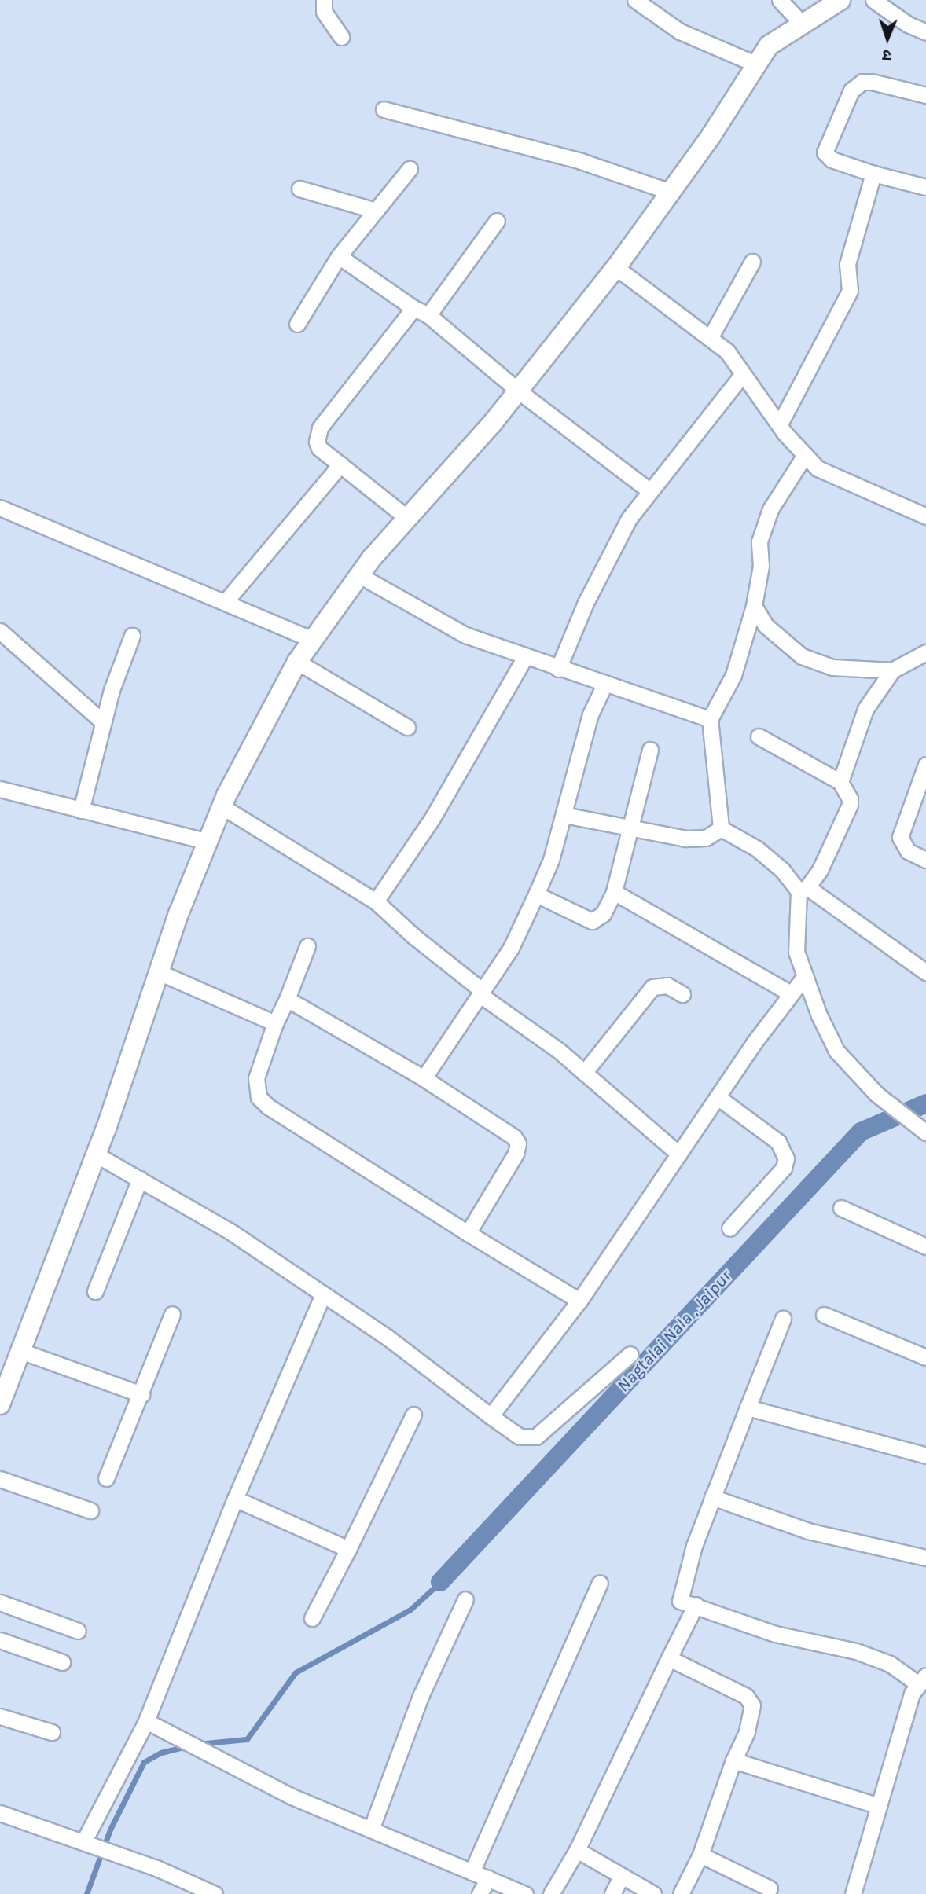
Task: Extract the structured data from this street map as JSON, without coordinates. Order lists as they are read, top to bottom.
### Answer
{
  "water": ["Nagtalai Nala , Jaipur"],
  "north": "bottom"
}
